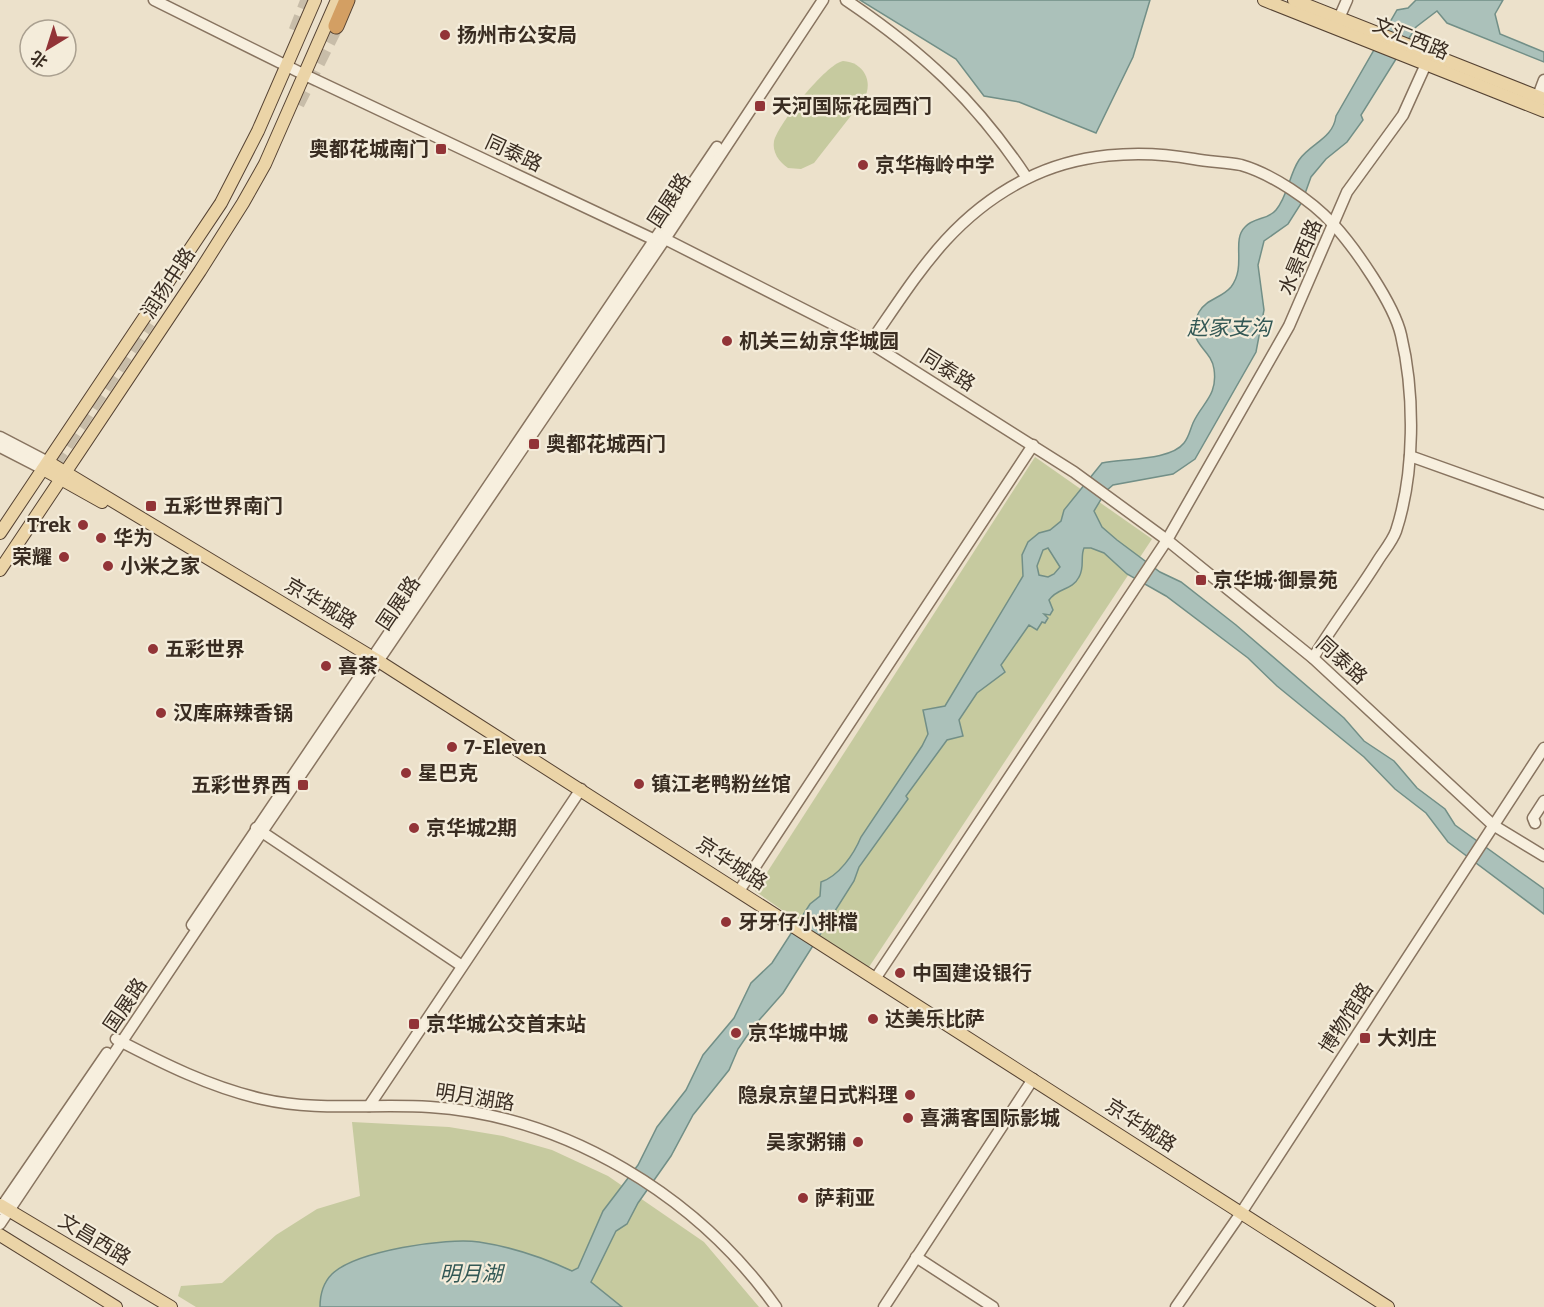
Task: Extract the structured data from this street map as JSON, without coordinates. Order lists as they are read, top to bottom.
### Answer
{
  "streets": {
    "main road": [
      "文汇西路",
      "润扬中路",
      "京华城路",
      "文昌西路"
    ],
    "street": [
      "同泰路",
      "国展路",
      "水景西路",
      "博物馆路",
      "明月湖路"
    ]
  },
  "crossings": [
    ["文汇西路", "水景西路"],
    ["同泰路", "国展路"],
    ["同泰路", "水景西路"],
    ["同泰路", "润扬中路"],
    ["同泰路", "博物馆路"],
    ["国展路", "京华城路"],
    ["国展路", "明月湖路"],
    ["国展路", "文昌西路"],
    ["水景西路", "京华城路"],
    ["润扬中路", "京华城路"],
    ["京华城路", "博物馆路"]
  ],
  "water": ["赵家支沟", "明月湖"],
  "places": {
    "other": [
      "扬州市公安局",
      "京华梅岭中学",
      "机关三幼京华城园",
      "Trek",
      "华为",
      "荣耀",
      "小米之家",
      "五彩世界",
      "喜茶",
      "汉库麻辣香锅",
      "7-Eleven",
      "星巴克",
      "镇江老鸭粉丝馆",
      "京华城2期",
      "牙牙仔小排檔",
      "中国建设银行",
      "达美乐比萨",
      "京华城中城",
      "隐泉京望日式料理",
      "喜满客国际影城",
      "吴家粥铺",
      "萨莉亚"
    ],
    "transit": [
      "天河国际花园西门",
      "奥都花城南门",
      "奥都花城西门",
      "五彩世界南门",
      "京华城·御景苑",
      "五彩世界西",
      "京华城公交首末站",
      "大刘庄"
    ]
  },
  "north": "bottom left"
}
